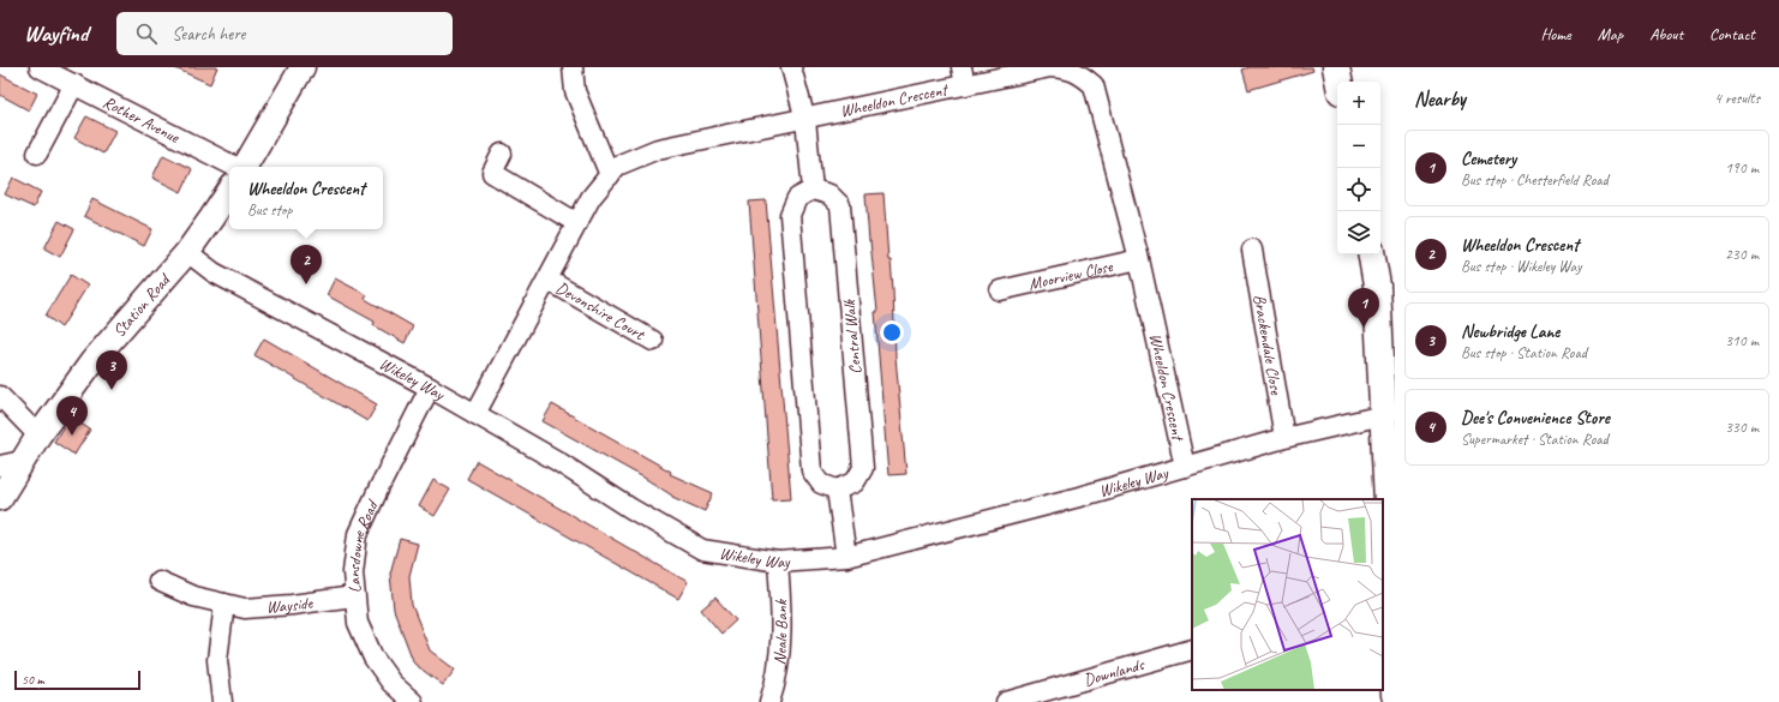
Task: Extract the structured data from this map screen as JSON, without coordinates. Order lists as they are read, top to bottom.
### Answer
{
  "streets": {
    "main road": ["Station Road"],
    "street": [
      "Wheeldon Crescent",
      "Rother Avenue",
      "Moorview Close",
      "Devonshire Court",
      "Central Walk",
      "Brackendale Close",
      "Wikeley Way",
      "Lansdowne Road",
      "Wayside",
      "Neale Bank",
      "Downlands"
    ]
  },
  "crossings": [
    ["Wheeldon Crescent", "Moorview Close"],
    ["Wheeldon Crescent", "Devonshire Court"],
    ["Wheeldon Crescent", "Wikeley Way"],
    ["Station Road", "Wikeley Way"],
    ["Brackendale Close", "Wikeley Way"],
    ["Wikeley Way", "Lansdowne Road"],
    ["Wikeley Way", "Neale Bank"],
    ["Lansdowne Road", "Wayside"]
  ],
  "scale_bar": "50 m",
  "page": {
    "header": "Wayfind",
    "search": "Search here",
    "nav": [
      "Home",
      "Map",
      "About",
      "Contact"
    ],
    "heading": ["Nearby", "4 results"],
    "map_buttons": ["+", "−"],
    "list": [
      {
        "mark": "1",
        "name": "Cemetery",
        "note": "Bus stop · Chesterfield Road",
        "value": "190 m"
      },
      {
        "mark": "2",
        "name": "Wheeldon Crescent",
        "note": "Bus stop · Wikeley Way",
        "value": "230 m"
      },
      {
        "mark": "3",
        "name": "Newbridge Lane",
        "note": "Bus stop · Station Road",
        "value": "310 m"
      },
      {
        "mark": "4",
        "name": "Dee's Convenience Store",
        "note": "Supermarket · Station Road",
        "value": "330 m"
      }
    ],
    "popup": ["Wheeldon Crescent", "Bus stop"],
    "pins": [
      "2",
      "1",
      "3",
      "4"
    ],
    "scale": "50 m"
  }
}
